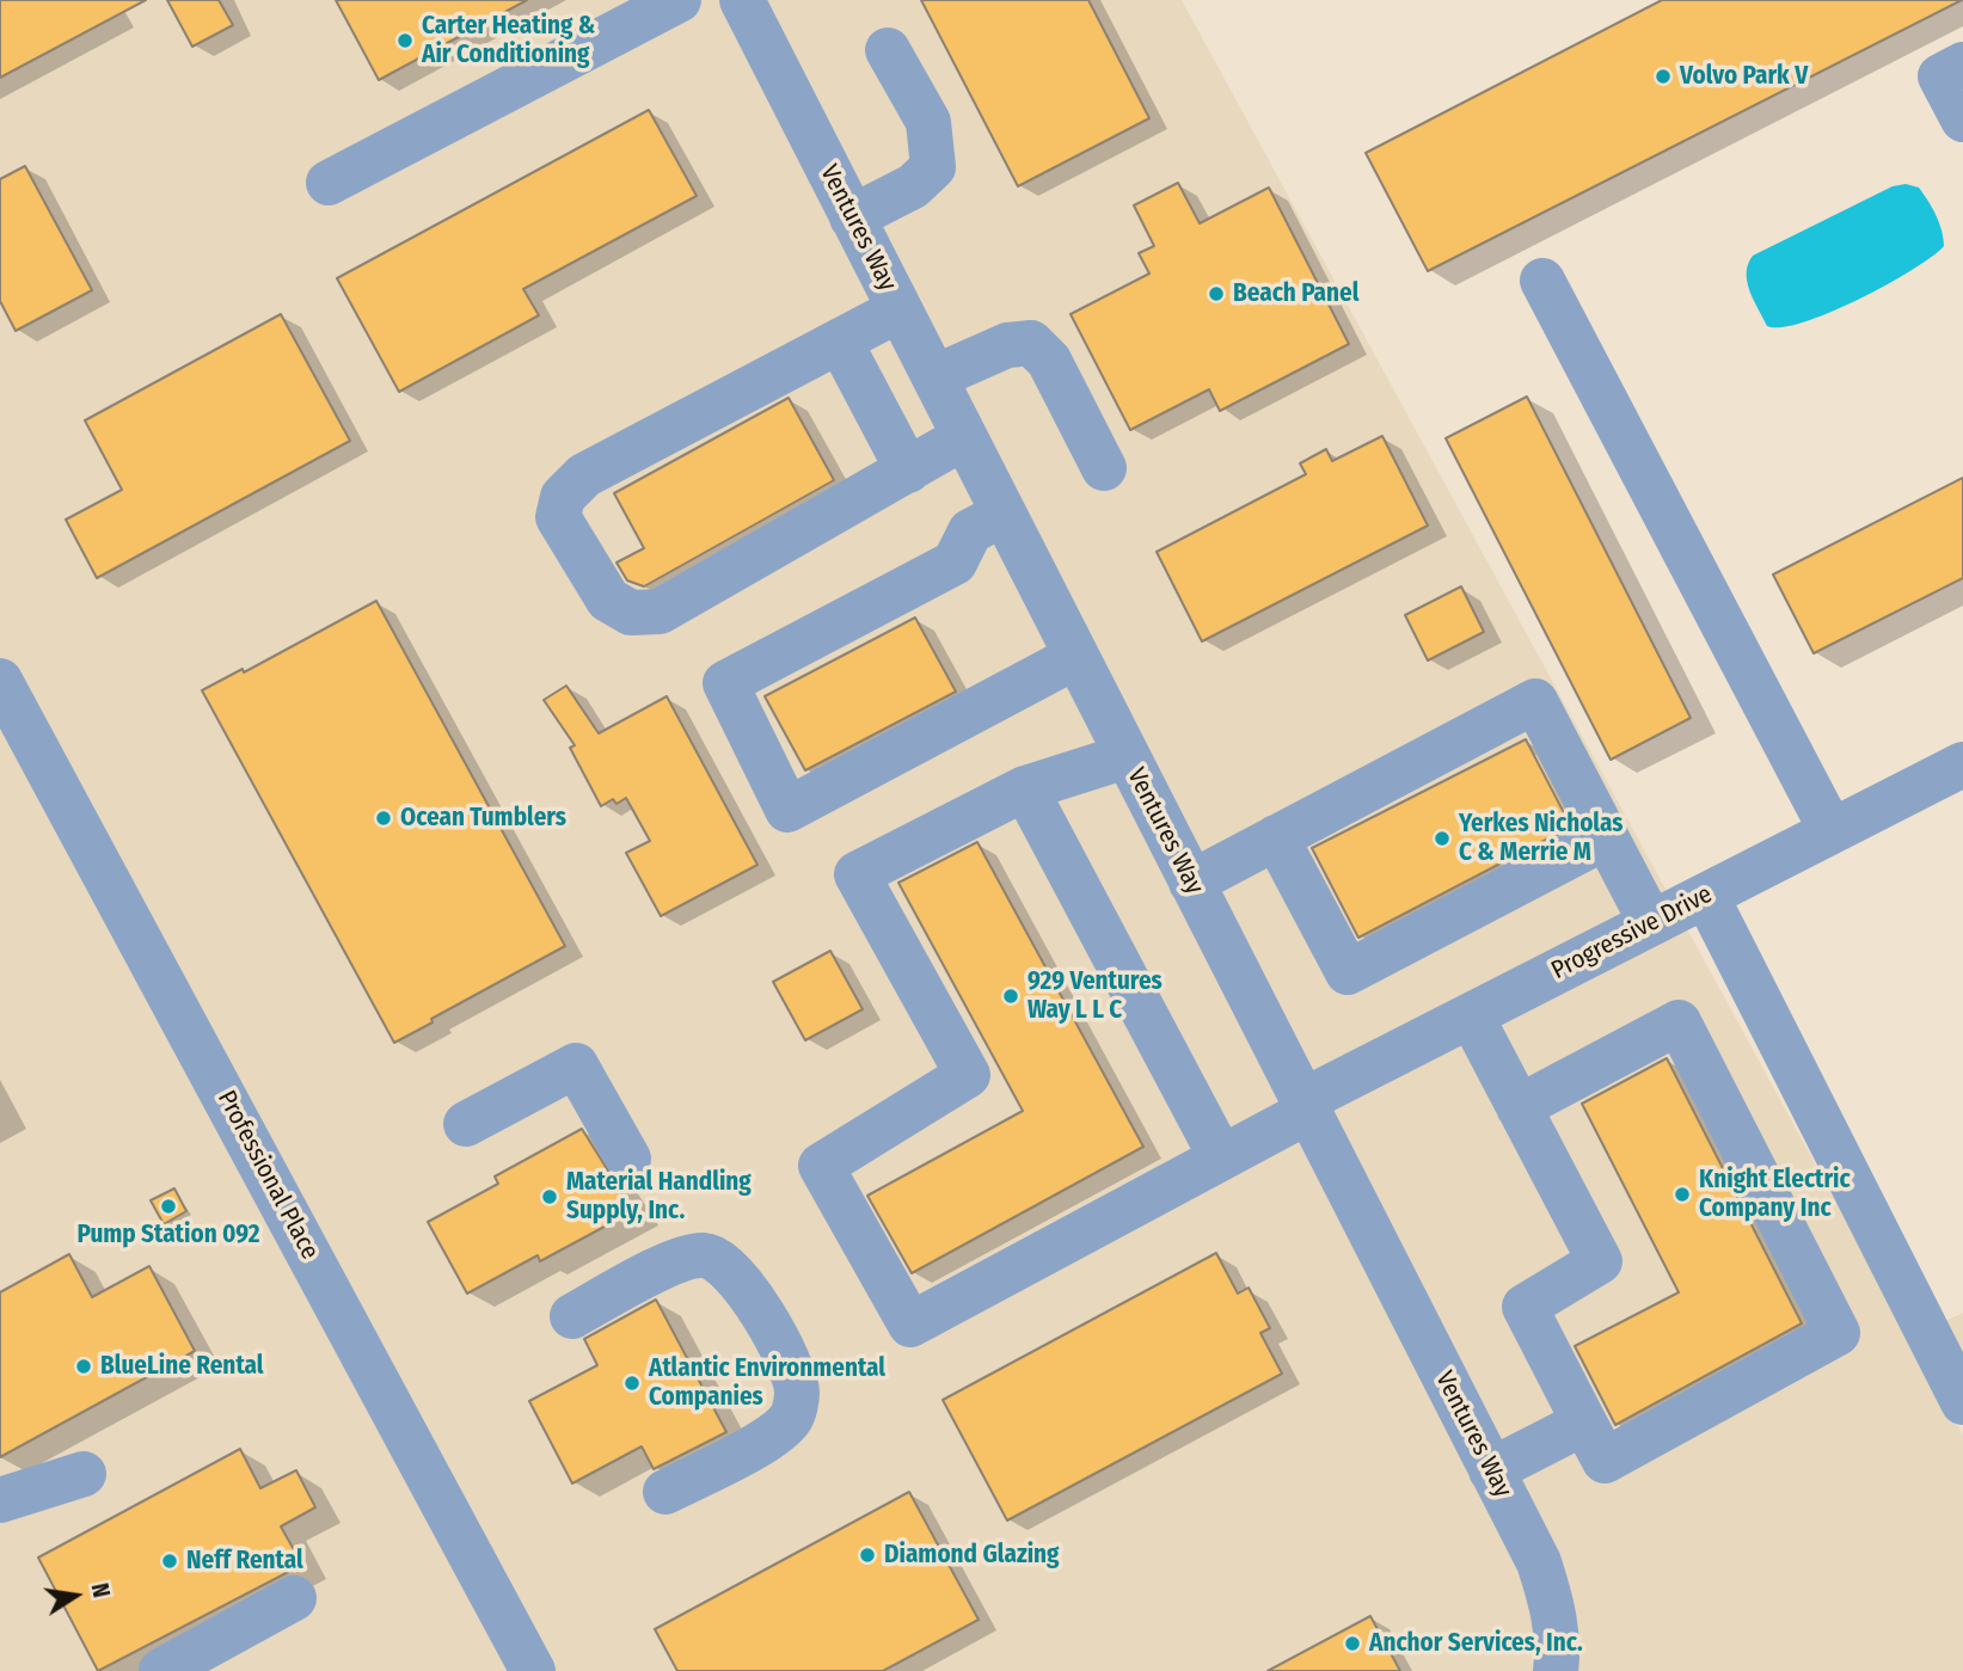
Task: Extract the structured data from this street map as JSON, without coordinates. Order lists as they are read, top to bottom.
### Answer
{
  "streets": {
    "street": ["Ventures Way", "Progressive Drive", "Professional Place"]
  },
  "crossings": [
    ["Ventures Way", "Progressive Drive"]
  ],
  "places": [
    "Carter Heating & Air Conditioning",
    "Volvo Park V",
    "Beach Panel",
    "Ocean Tumblers",
    "Yerkes Nicholas C & Merrie M",
    "929 Ventures Way L L C",
    "Knight Electric Company Inc",
    "Material Handling Supply, Inc.",
    "Pump Station 092",
    "BlueLine Rental",
    "Atlantic Environmental Companies",
    "Diamond Glazing",
    "Neff Rental",
    "Anchor Services, Inc."
  ],
  "north": "right"
}
